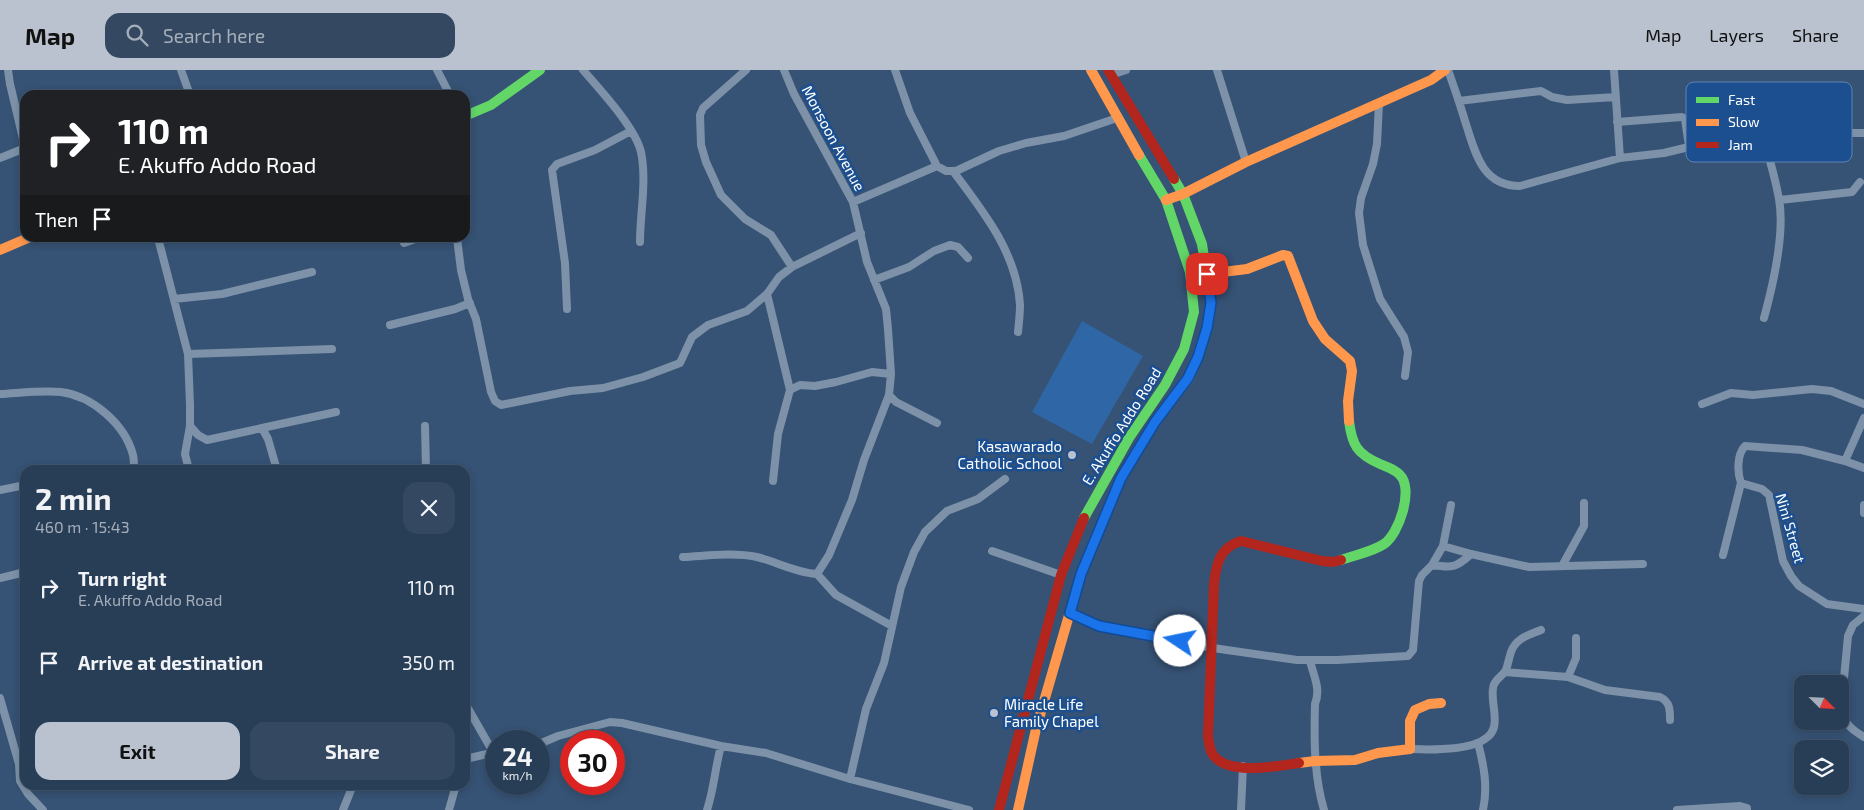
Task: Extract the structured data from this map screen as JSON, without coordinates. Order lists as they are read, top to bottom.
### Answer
{
  "streets": {
    "main road": ["E. Akuffo Addo Road"],
    "street": ["Monsoon Avenue", "Nini Street"]
  },
  "places": ["Kasawarado Catholic School", "Miracle Life Family Chapel"],
  "legend": ["Fast", "Slow", "Jam"],
  "north": "bottom right",
  "page": {
    "header": "Map",
    "search": "Search here",
    "nav": ["Map", "Layers", "Share"],
    "turn": ["110 m", "E. Akuffo Addo Road"],
    "then": "Then",
    "heading": ["2 min", "460 m · 15:43"],
    "list": [
      {
        "name": "Turn right",
        "note": "E. Akuffo Addo Road",
        "value": "110 m"
      },
      {
        "name": "Arrive at destination",
        "value": "350 m"
      }
    ],
    "buttons": ["Exit", "Share"],
    "speed": "24 km/h",
    "limit": "30"
  }
}
